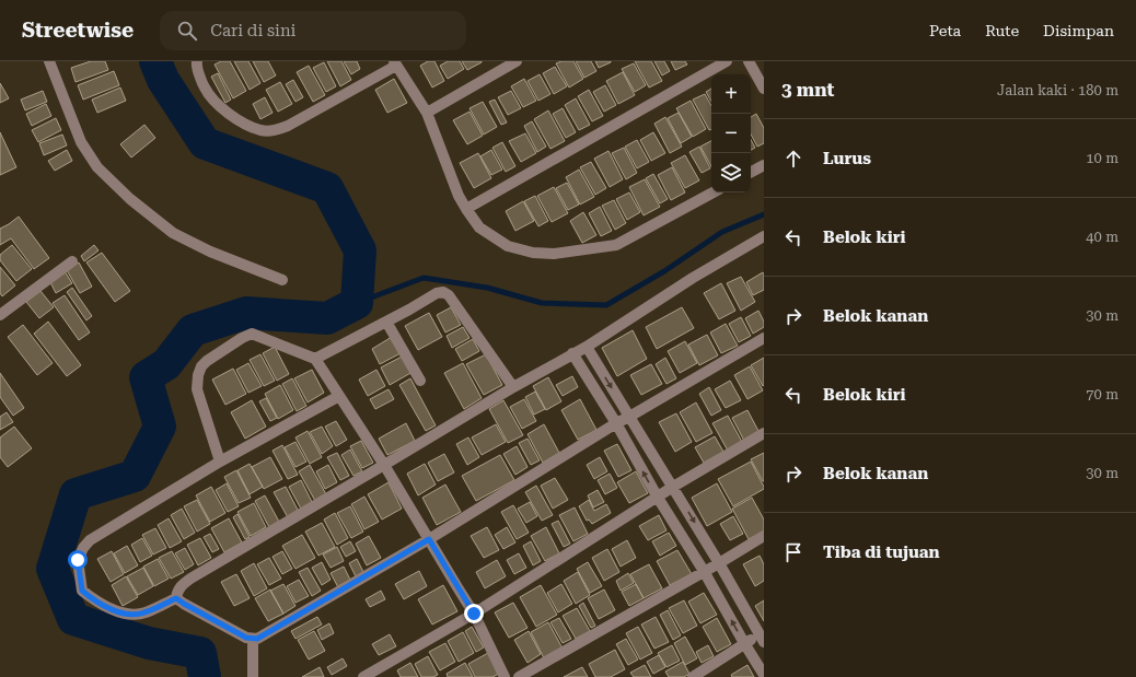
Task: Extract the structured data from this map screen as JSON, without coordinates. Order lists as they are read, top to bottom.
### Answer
{
  "page": {
    "header": "Streetwise",
    "search": "Cari di sini",
    "nav": ["Peta", "Rute", "Disimpan"],
    "heading": ["3 mnt", "Jalan kaki · 180 m"],
    "map_buttons": ["+", "−"],
    "list": [
      ["Lurus", "10 m"],
      ["Belok kiri", "40 m"],
      ["Belok kanan", "30 m"],
      ["Belok kiri", "70 m"],
      ["Belok kanan", "30 m"],
      "Tiba di tujuan"
    ]
  }
}
